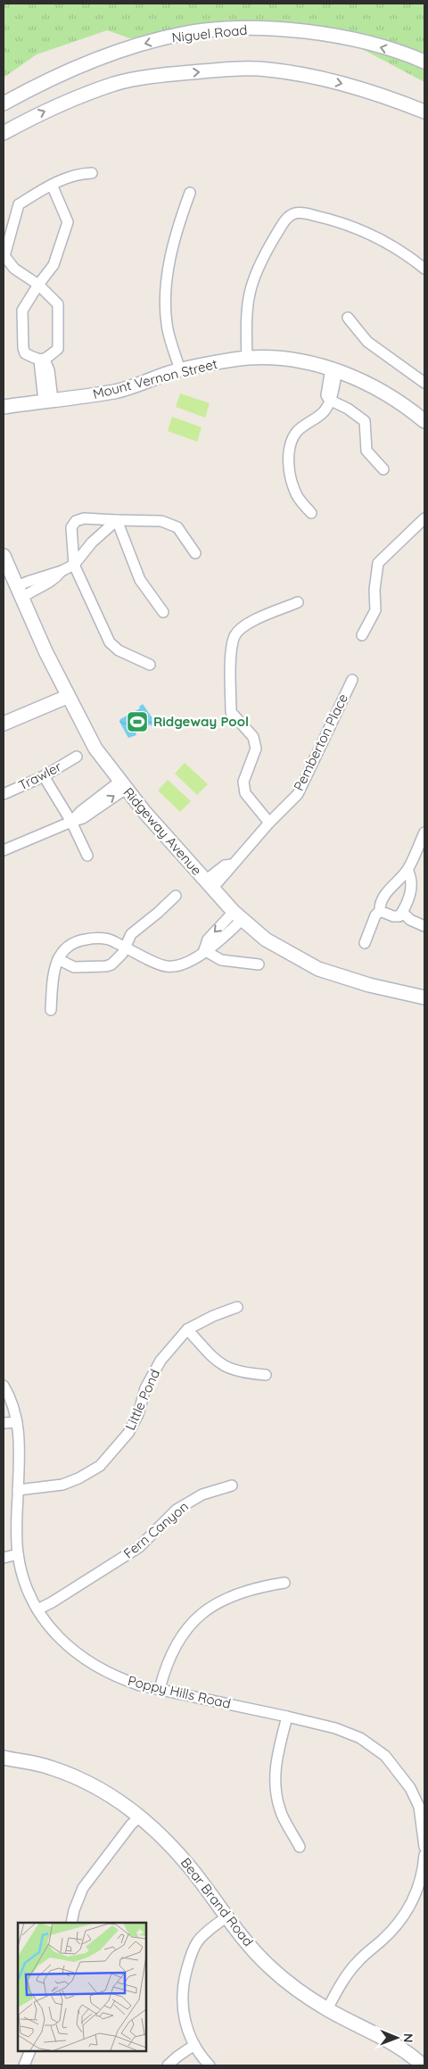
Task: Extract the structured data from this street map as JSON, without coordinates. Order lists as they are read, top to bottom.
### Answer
{
  "streets": {
    "street": [
      "Niguel Road",
      "Mount Vernon Street",
      "Pemberton Place",
      "Trawler",
      "Ridgeway Avenue",
      "Little Pond",
      "Fern Canyon",
      "Poppy Hills Road",
      "Bear Brand Road"
    ]
  },
  "crossings": [
    ["Pemberton Place", "Ridgeway Avenue"],
    ["Little Pond", "Poppy Hills Road"],
    ["Fern Canyon", "Poppy Hills Road"]
  ],
  "places": {
    "sports": ["Ridgeway Pool"]
  },
  "north": "right"
}
